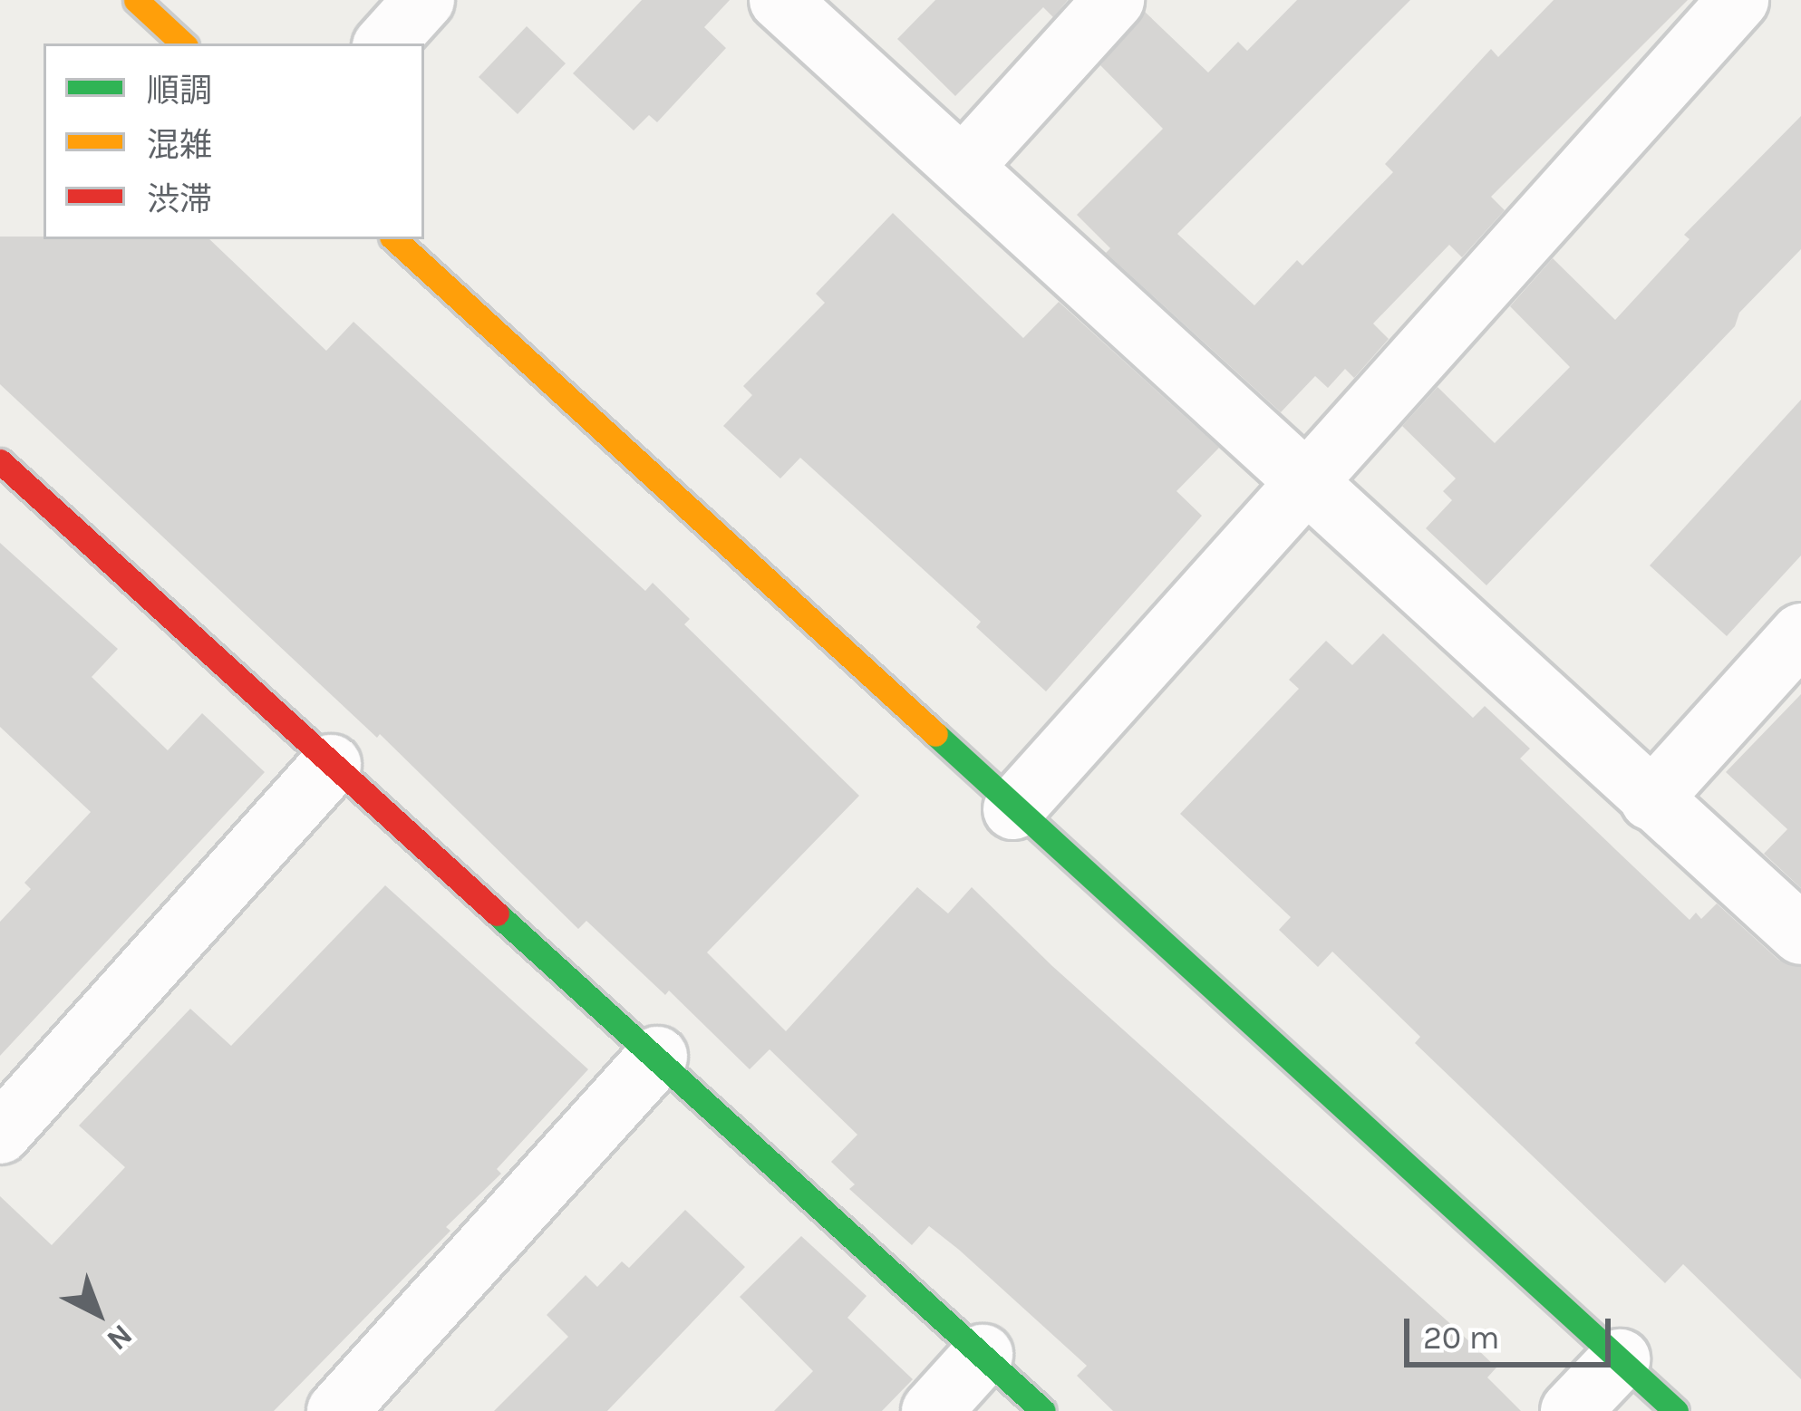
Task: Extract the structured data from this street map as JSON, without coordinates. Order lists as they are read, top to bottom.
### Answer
{
  "legend": ["順調", "混雑", "渋滞"],
  "scale_bar": "20 m",
  "north": "bottom right"
}
